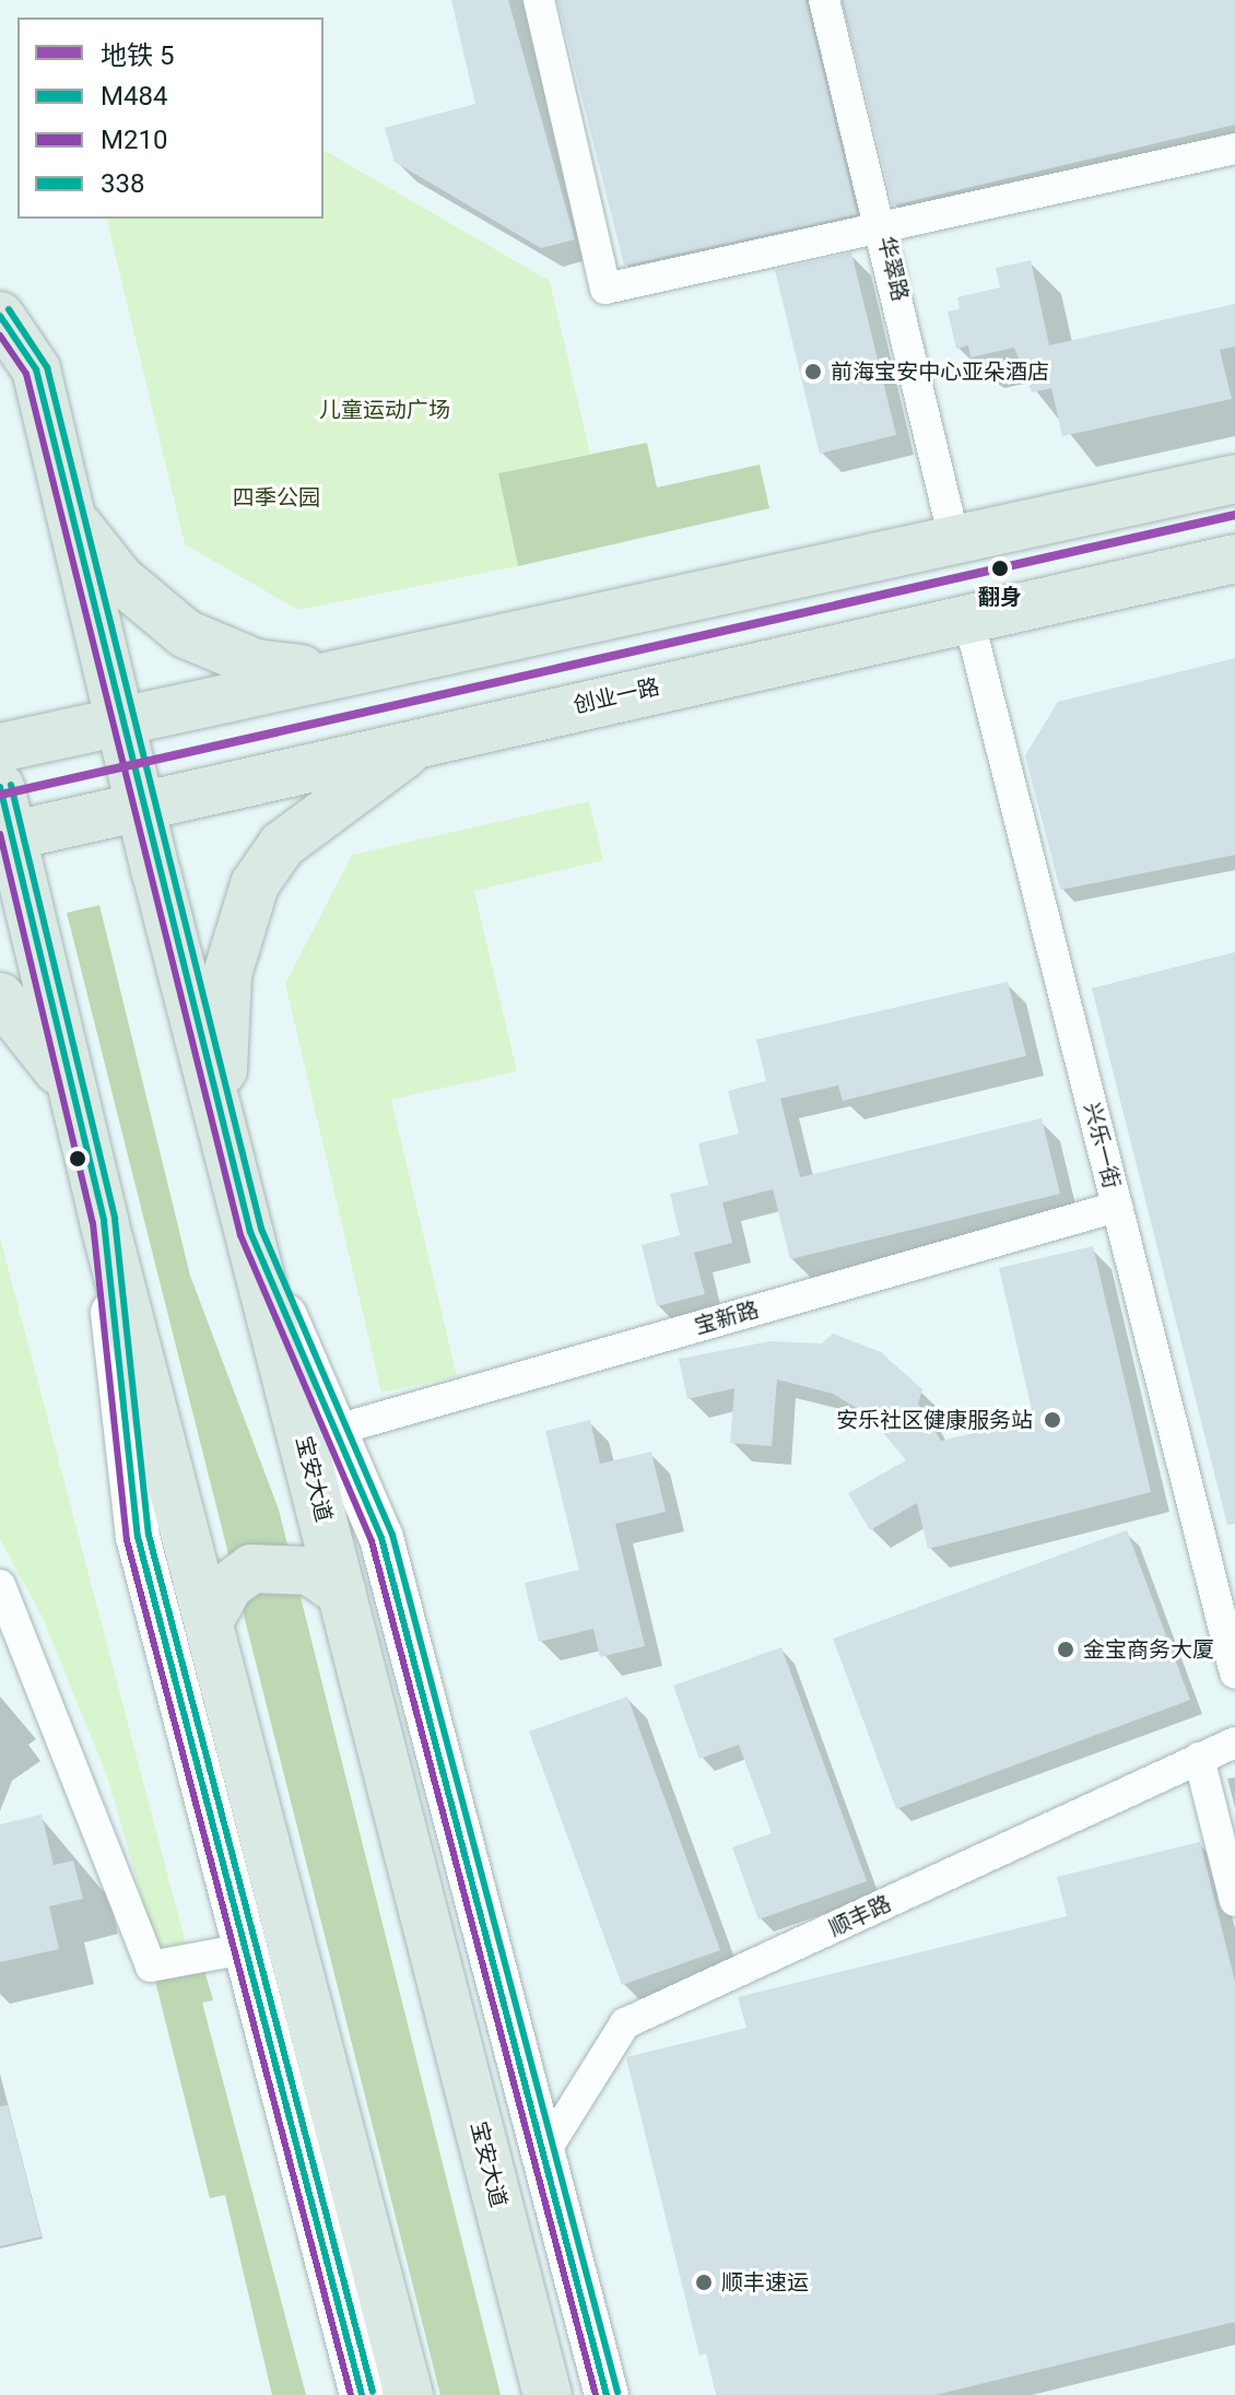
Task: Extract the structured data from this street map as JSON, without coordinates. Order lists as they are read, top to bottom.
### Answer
{
  "streets": {
    "main road": ["创业一路", "宝安大道"],
    "street": [
      "华翠路",
      "兴乐一街",
      "宝新路",
      "顺丰路"
    ]
  },
  "crossings": [
    ["创业一路", "兴乐一街"],
    ["创业一路", "宝安大道"],
    ["兴乐一街", "宝新路"]
  ],
  "parks": ["儿童运动广场", "四季公园"],
  "places": [
    "前海宝安中心亚朵酒店",
    "翻身",
    "安乐社区健康服务站",
    "金宝商务大厦",
    "顺丰速运"
  ],
  "lines": [
    "transit line 338",
    "transit line M484",
    "transit line M210",
    "metro line 5"
  ],
  "legend": [
    "地铁 5",
    "M484",
    "M210",
    "338"
  ]
}
